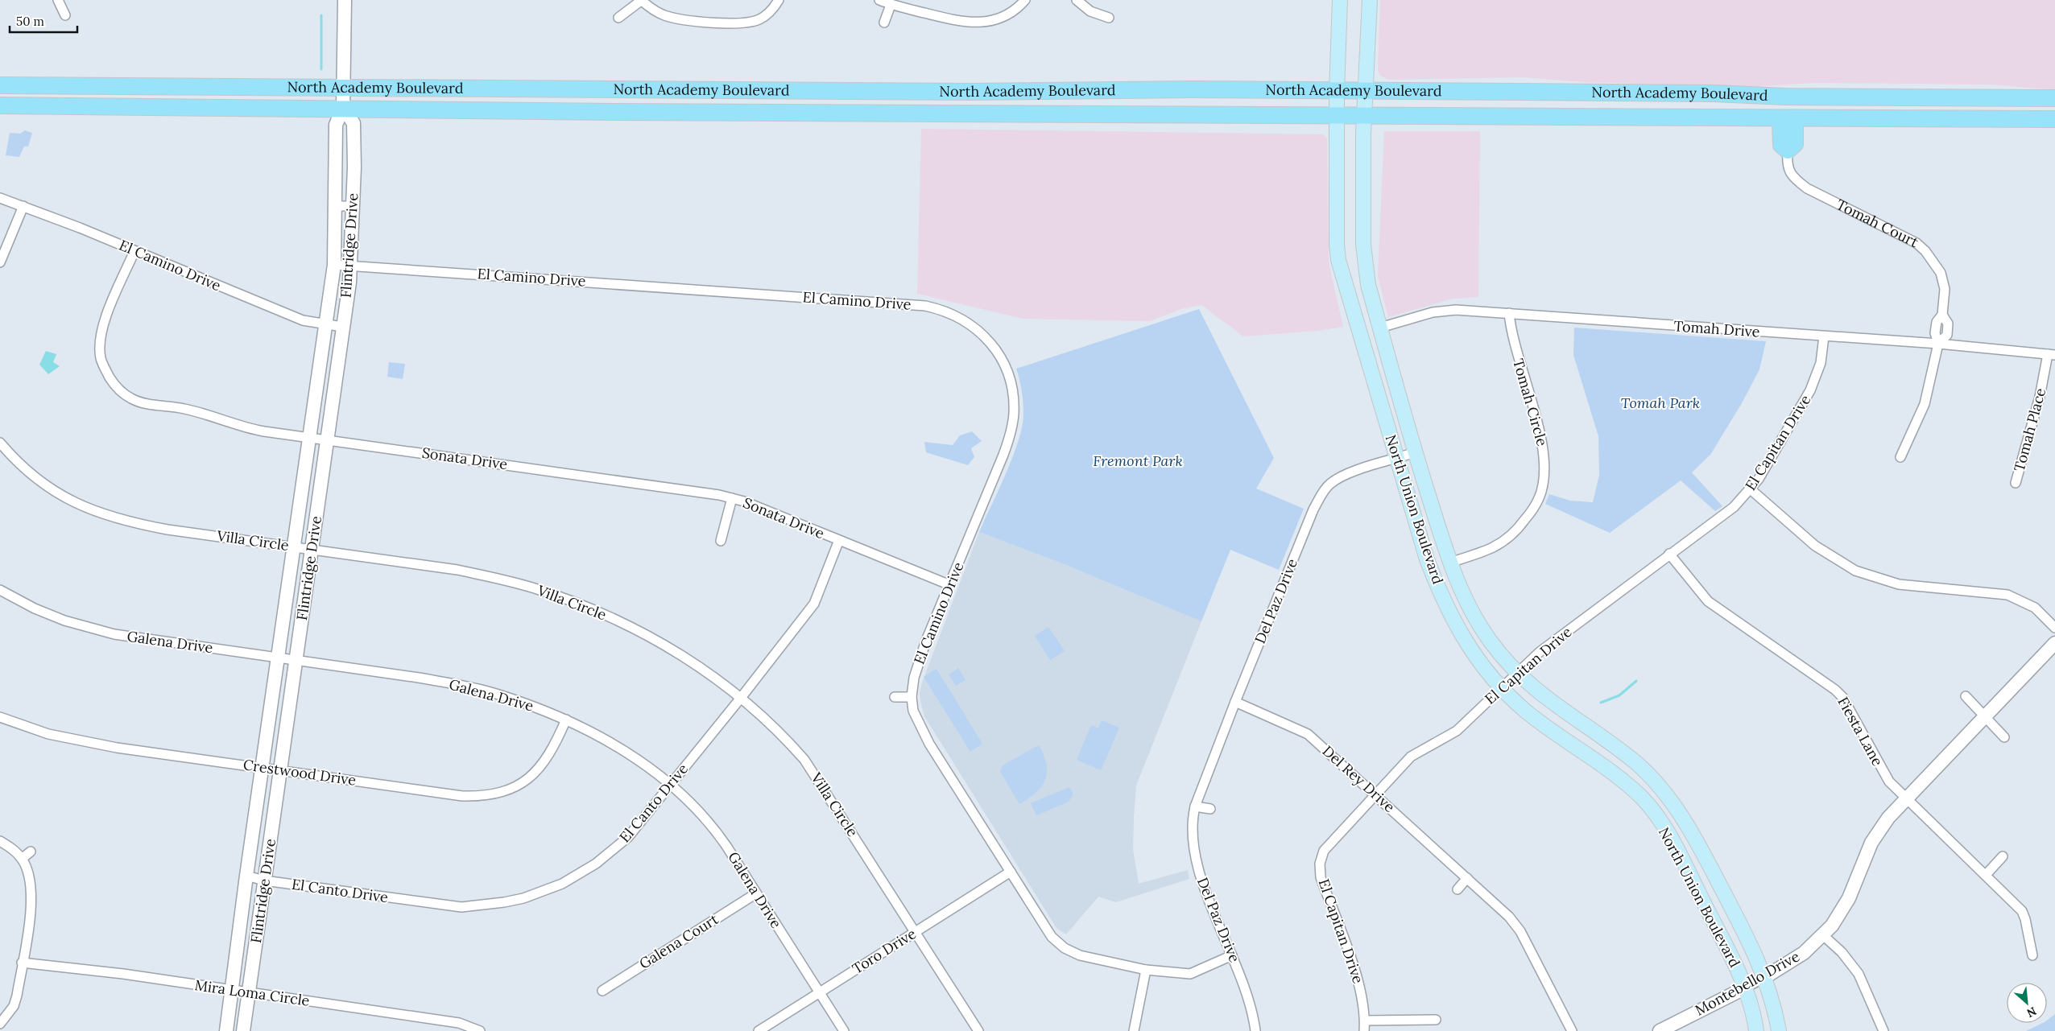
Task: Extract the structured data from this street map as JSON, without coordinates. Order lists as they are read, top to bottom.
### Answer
{
  "streets": {
    "highway": ["North Academy Boulevard", "Tomah Court"],
    "main road": ["North Union Boulevard"],
    "street": [
      "Flintridge Drive",
      "El Camino Drive",
      "Tomah Drive",
      "Tomah Circle",
      "Tomah Place",
      "El Capitan Drive",
      "Sonata Drive",
      "Villa Circle",
      "Del Paz Drive",
      "Galena Drive",
      "Fiesta Lane",
      "Crestwood Drive",
      "Del Rey Drive",
      "El Canto Drive",
      "Galena Court",
      "Toro Drive",
      "Montebello Drive",
      "Mira Loma Circle"
    ]
  },
  "crossings": [
    ["North Academy Boulevard", "Tomah Court"],
    ["North Academy Boulevard", "Flintridge Drive"],
    ["North Academy Boulevard", "North Union Boulevard"],
    ["Tomah Court", "Tomah Drive"],
    ["Flintridge Drive", "El Camino Drive"],
    ["Flintridge Drive", "Sonata Drive"],
    ["Flintridge Drive", "Villa Circle"],
    ["Flintridge Drive", "Galena Drive"],
    ["Flintridge Drive", "Crestwood Drive"],
    ["Flintridge Drive", "El Canto Drive"],
    ["Flintridge Drive", "Mira Loma Circle"],
    ["El Camino Drive", "Sonata Drive"],
    ["El Camino Drive", "Del Paz Drive"],
    ["El Camino Drive", "Toro Drive"],
    ["Tomah Drive", "Tomah Circle"],
    ["Tomah Drive", "Tomah Place"],
    ["Tomah Drive", "El Capitan Drive"],
    ["Tomah Drive", "North Union Boulevard"],
    ["Tomah Circle", "North Union Boulevard"],
    ["El Capitan Drive", "North Union Boulevard"],
    ["El Capitan Drive", "Fiesta Lane"],
    ["El Capitan Drive", "Del Rey Drive"],
    ["Sonata Drive", "El Canto Drive"],
    ["North Union Boulevard", "Del Paz Drive"],
    ["North Union Boulevard", "Montebello Drive"],
    ["Villa Circle", "El Canto Drive"],
    ["Villa Circle", "Toro Drive"],
    ["Del Paz Drive", "Del Rey Drive"],
    ["Galena Drive", "Crestwood Drive"],
    ["Galena Drive", "El Canto Drive"],
    ["Galena Drive", "Galena Court"],
    ["Galena Drive", "Toro Drive"],
    ["Fiesta Lane", "Montebello Drive"]
  ],
  "parks": ["Tomah Park", "Fremont Park"],
  "scale_bar": "50 m",
  "north": "bottom right"
}
